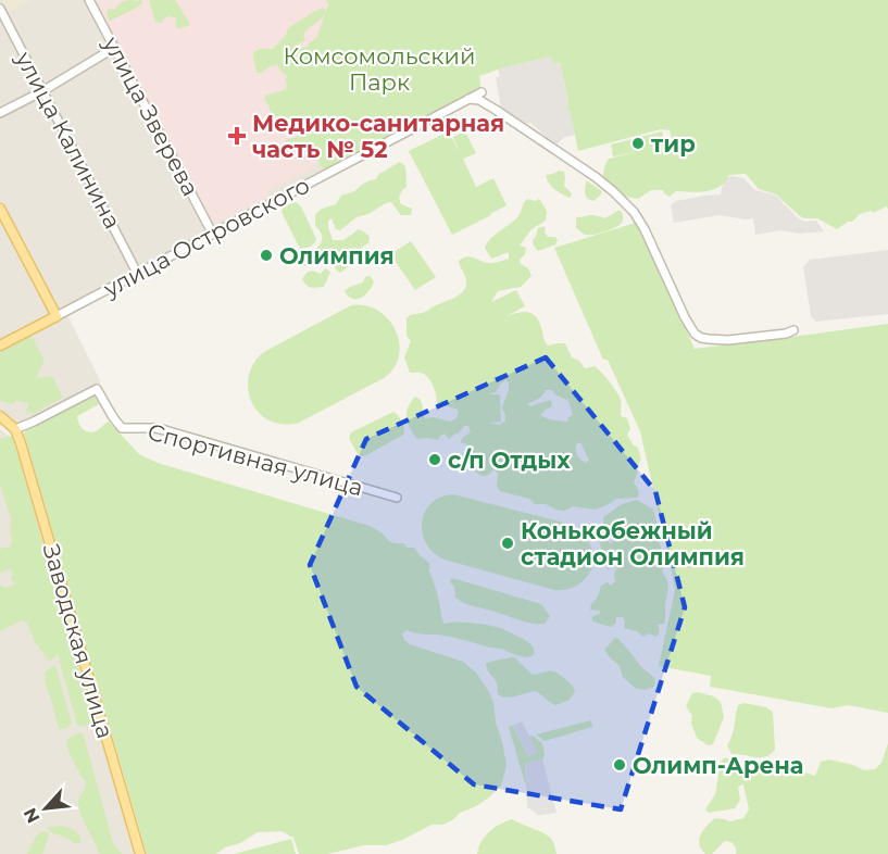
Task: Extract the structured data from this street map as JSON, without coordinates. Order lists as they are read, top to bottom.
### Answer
{
  "streets": {
    "main road": ["улица Островского", "Заводская улица"],
    "street": ["улица Зверева", "улица Калинина", "Спортивная улица"]
  },
  "crossings": [
    ["улица Зверева", "улица Островского"],
    ["улица Калинина", "улица Островского"],
    ["Спортивная улица", "Заводская улица"]
  ],
  "parks": ["Комсомольский Парк"],
  "places": {
    "health": ["Медико-санитарная часть № 52"],
    "other": [
      "тир",
      "Олимпия",
      "с/п Отдых",
      "Конькобежный стадион Олимпия",
      "Олимп-Арена"
    ]
  },
  "north": "bottom left"
}
